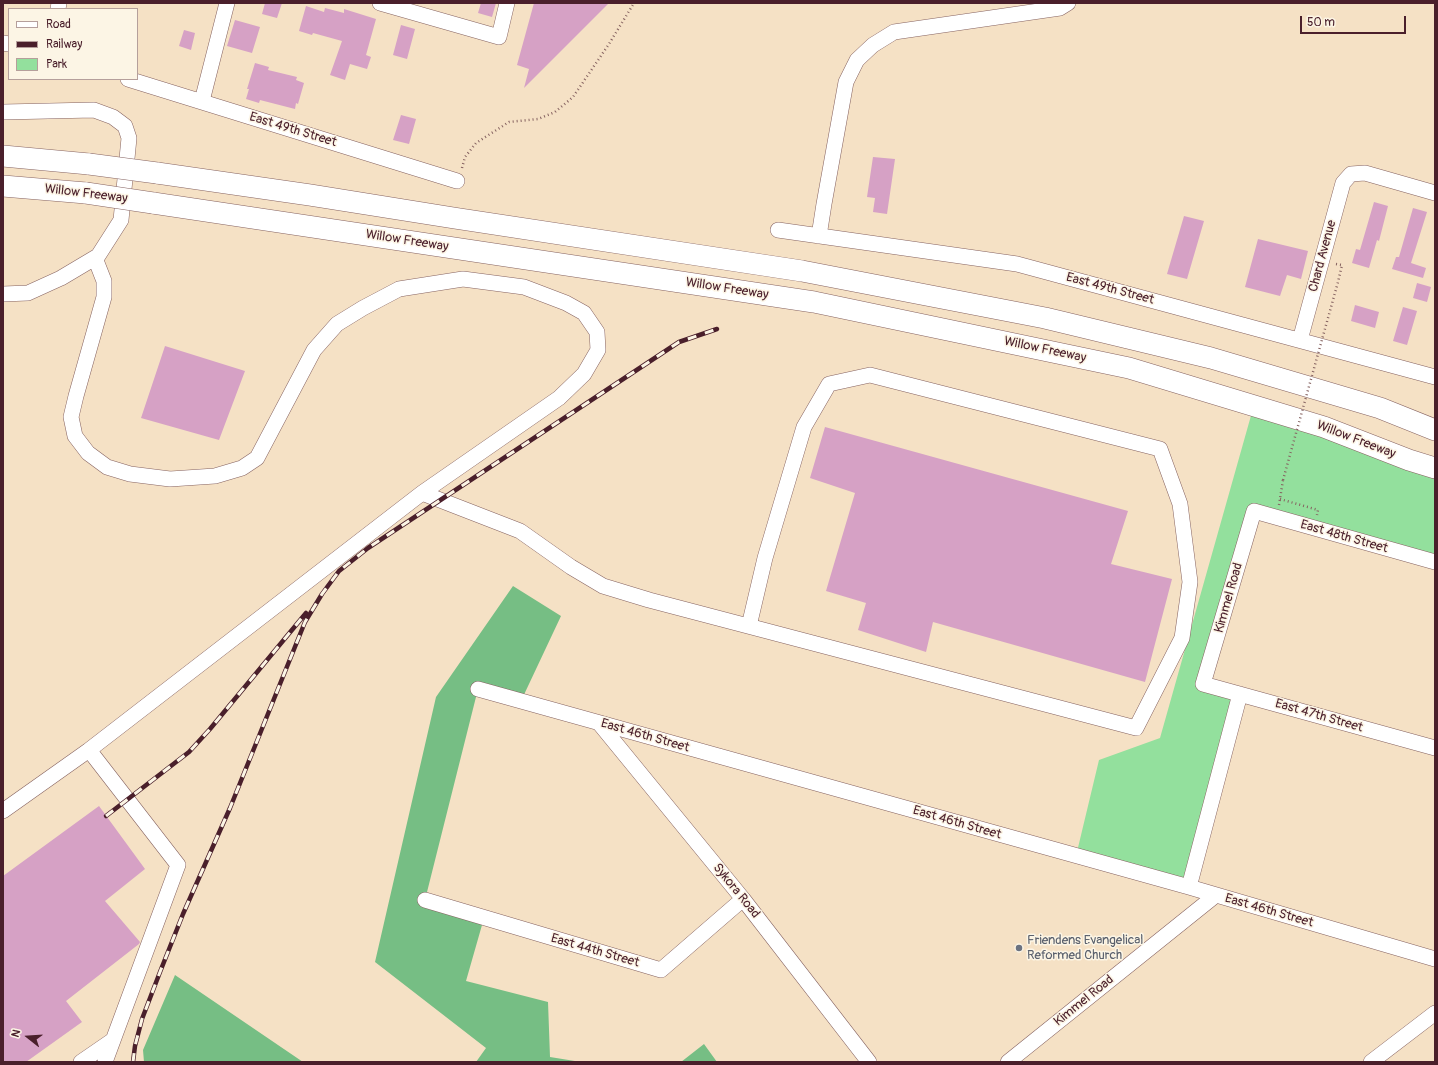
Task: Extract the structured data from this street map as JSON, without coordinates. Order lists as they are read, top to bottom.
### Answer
{
  "streets": {
    "highway": ["Willow Freeway"],
    "street": [
      "East 49th Street",
      "Chard Avenue",
      "East 48th Street",
      "Kimmel Road",
      "East 47th Street",
      "East 46th Street",
      "Sykora Road",
      "East 44th Street"
    ]
  },
  "crossings": [
    ["East 49th Street", "Chard Avenue"],
    ["East 48th Street", "Kimmel Road"],
    ["Kimmel Road", "East 47th Street"],
    ["Kimmel Road", "East 46th Street"],
    ["East 46th Street", "Sykora Road"],
    ["Sykora Road", "East 44th Street"]
  ],
  "places": ["Friendens Evangelical Reformed Church"],
  "legend": ["Road", "Railway", "Park"],
  "scale_bar": "50 m",
  "north": "left"
}
